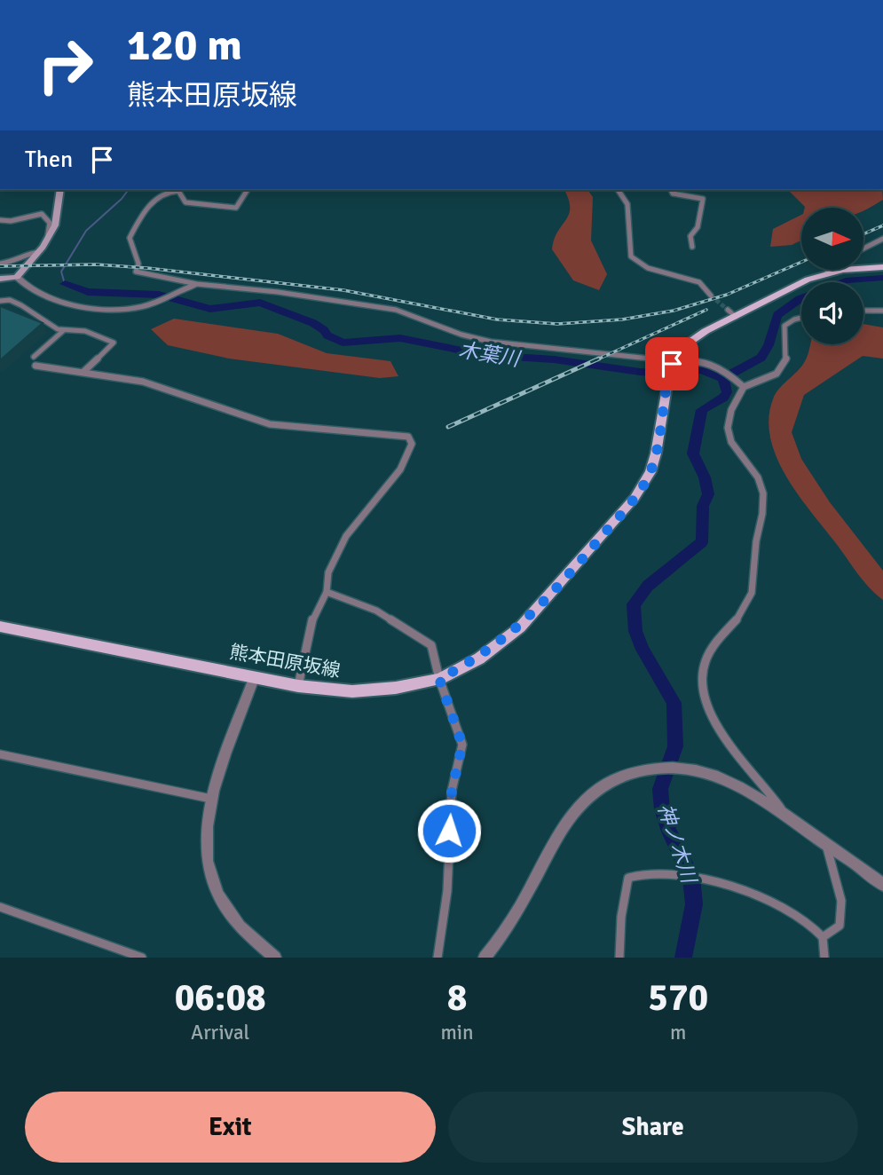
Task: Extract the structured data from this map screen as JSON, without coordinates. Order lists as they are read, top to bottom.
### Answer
{
  "streets": {
    "main road": ["熊本田原坂線"]
  },
  "water": ["木葉川", "神ノ木川"],
  "north": "right",
  "page": {
    "turn": ["120 m", "熊本田原坂線"],
    "then": "Then",
    "eta": [
      "06:08",
      "Arrival",
      "8",
      "min",
      "570",
      "m"
    ],
    "buttons": ["Exit", "Share"]
  }
}
